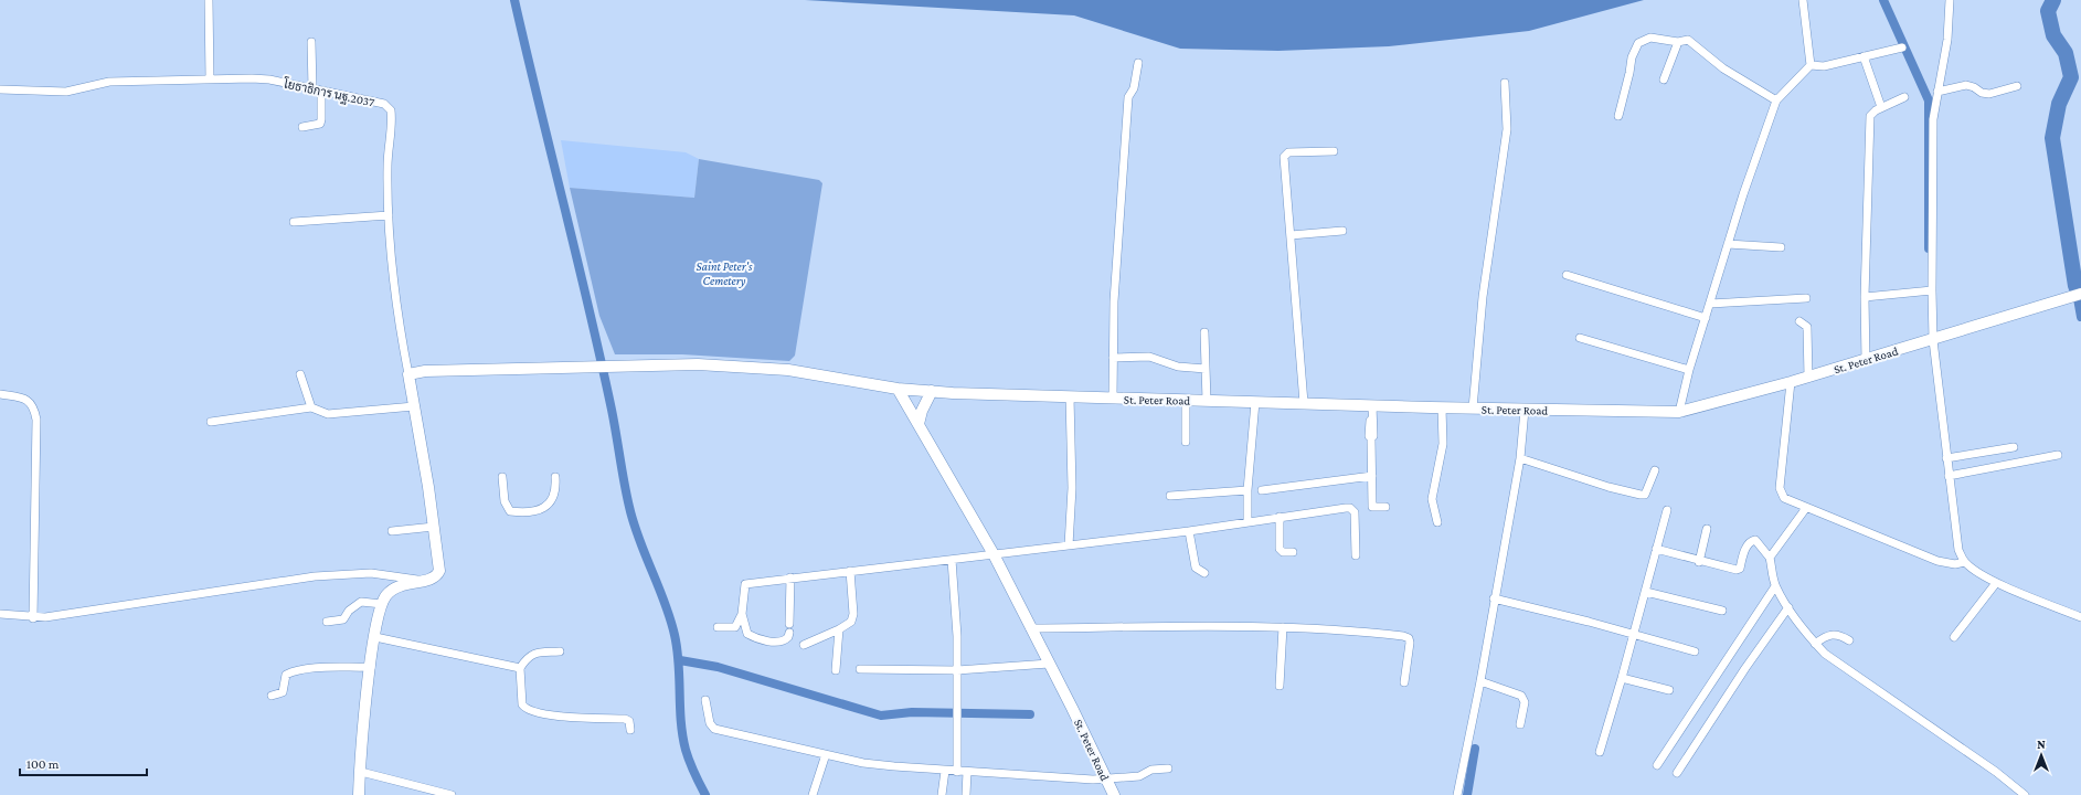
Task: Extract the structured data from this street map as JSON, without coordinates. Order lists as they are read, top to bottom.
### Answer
{
  "streets": {
    "street": ["โยธาธิการ นฐ.2037", "St. Peter Road"]
  },
  "parks": ["Saint Peter's Cemetery"],
  "scale_bar": "100 m",
  "north": "top"
}
